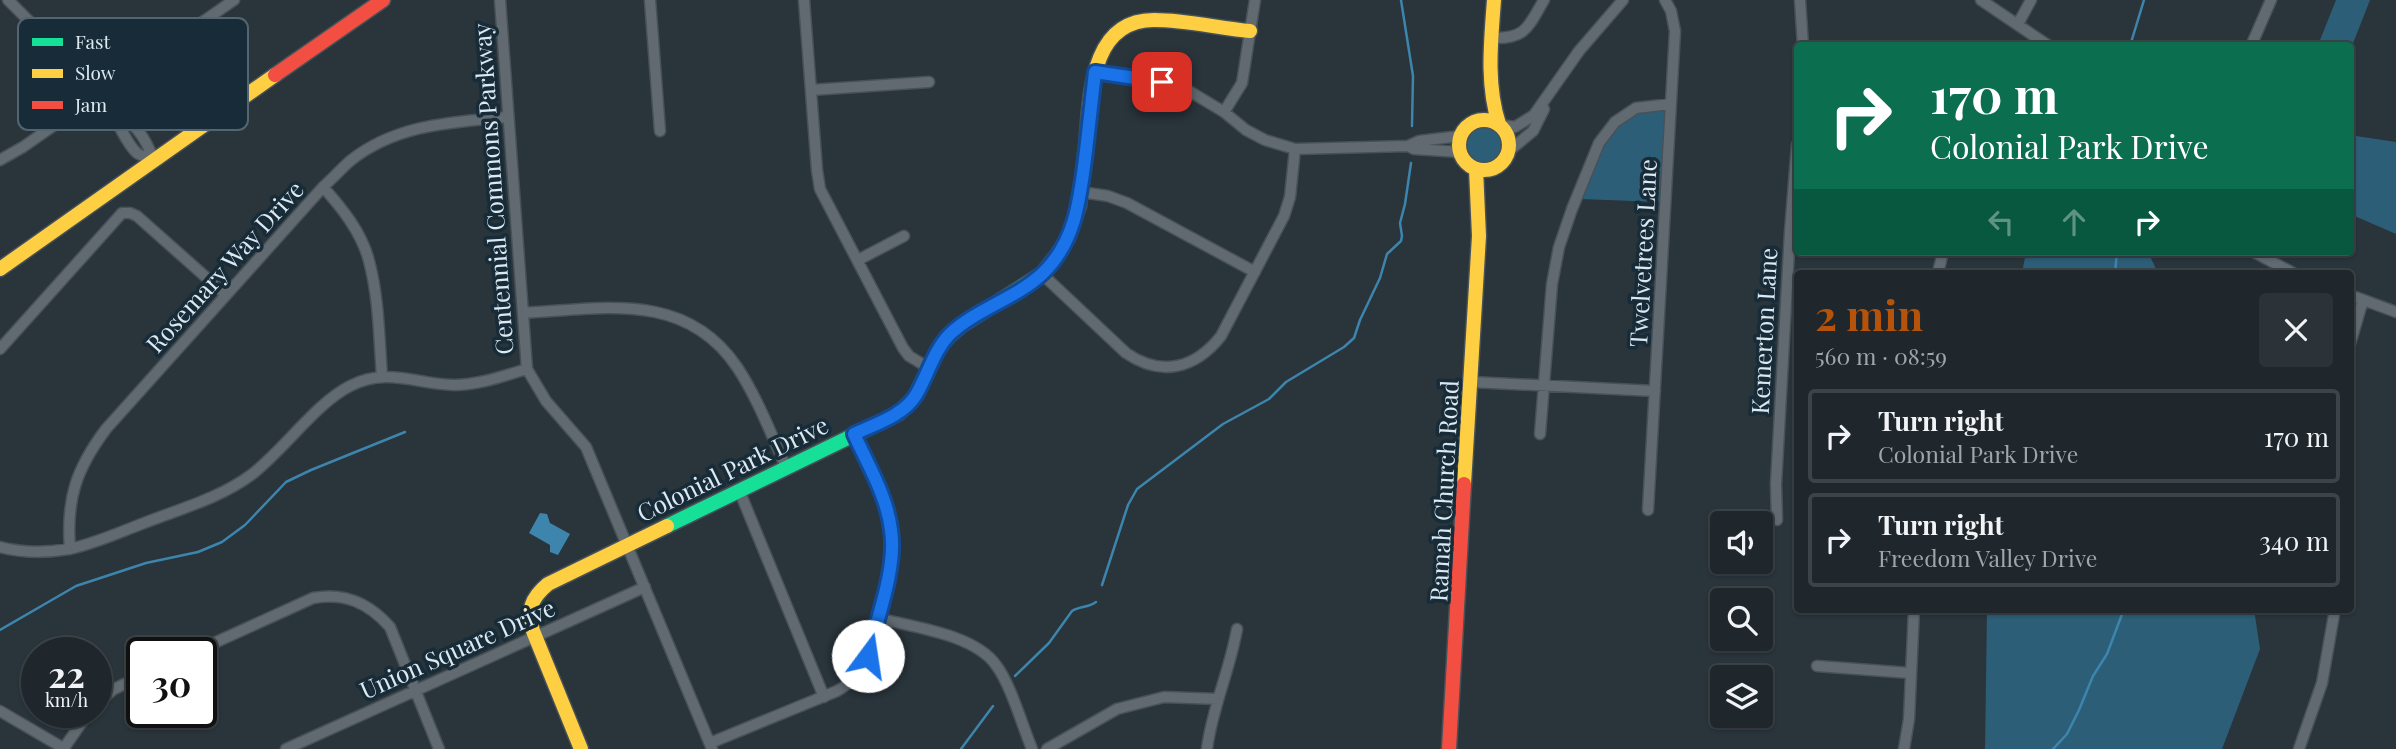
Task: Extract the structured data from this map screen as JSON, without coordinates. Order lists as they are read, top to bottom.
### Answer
{
  "streets": {
    "main road": ["Colonial Park Drive", "Ramah Church Road"],
    "street": [
      "Centennial Commons Parkway",
      "Twelvetrees Lane",
      "Rosemary Way Drive",
      "Kemerton Lane",
      "Union Square Drive"
    ]
  },
  "crossings": [
    ["Centennial Commons Parkway", "Rosemary Way Drive"],
    ["Centennial Commons Parkway", "Colonial Park Drive"],
    ["Centennial Commons Parkway", "Union Square Drive"],
    ["Colonial Park Drive", "Union Square Drive"]
  ],
  "legend": ["Fast", "Slow", "Jam"],
  "page": {
    "turn": ["170 m", "Colonial Park Drive"],
    "heading": ["2 min", "560 m · 08:59"],
    "list": [
      {
        "name": "Turn right",
        "note": "Colonial Park Drive",
        "value": "170 m"
      },
      {
        "name": "Turn right",
        "note": "Freedom Valley Drive",
        "value": "340 m"
      }
    ],
    "speed": "22 km/h",
    "limit": "30"
  }
}
